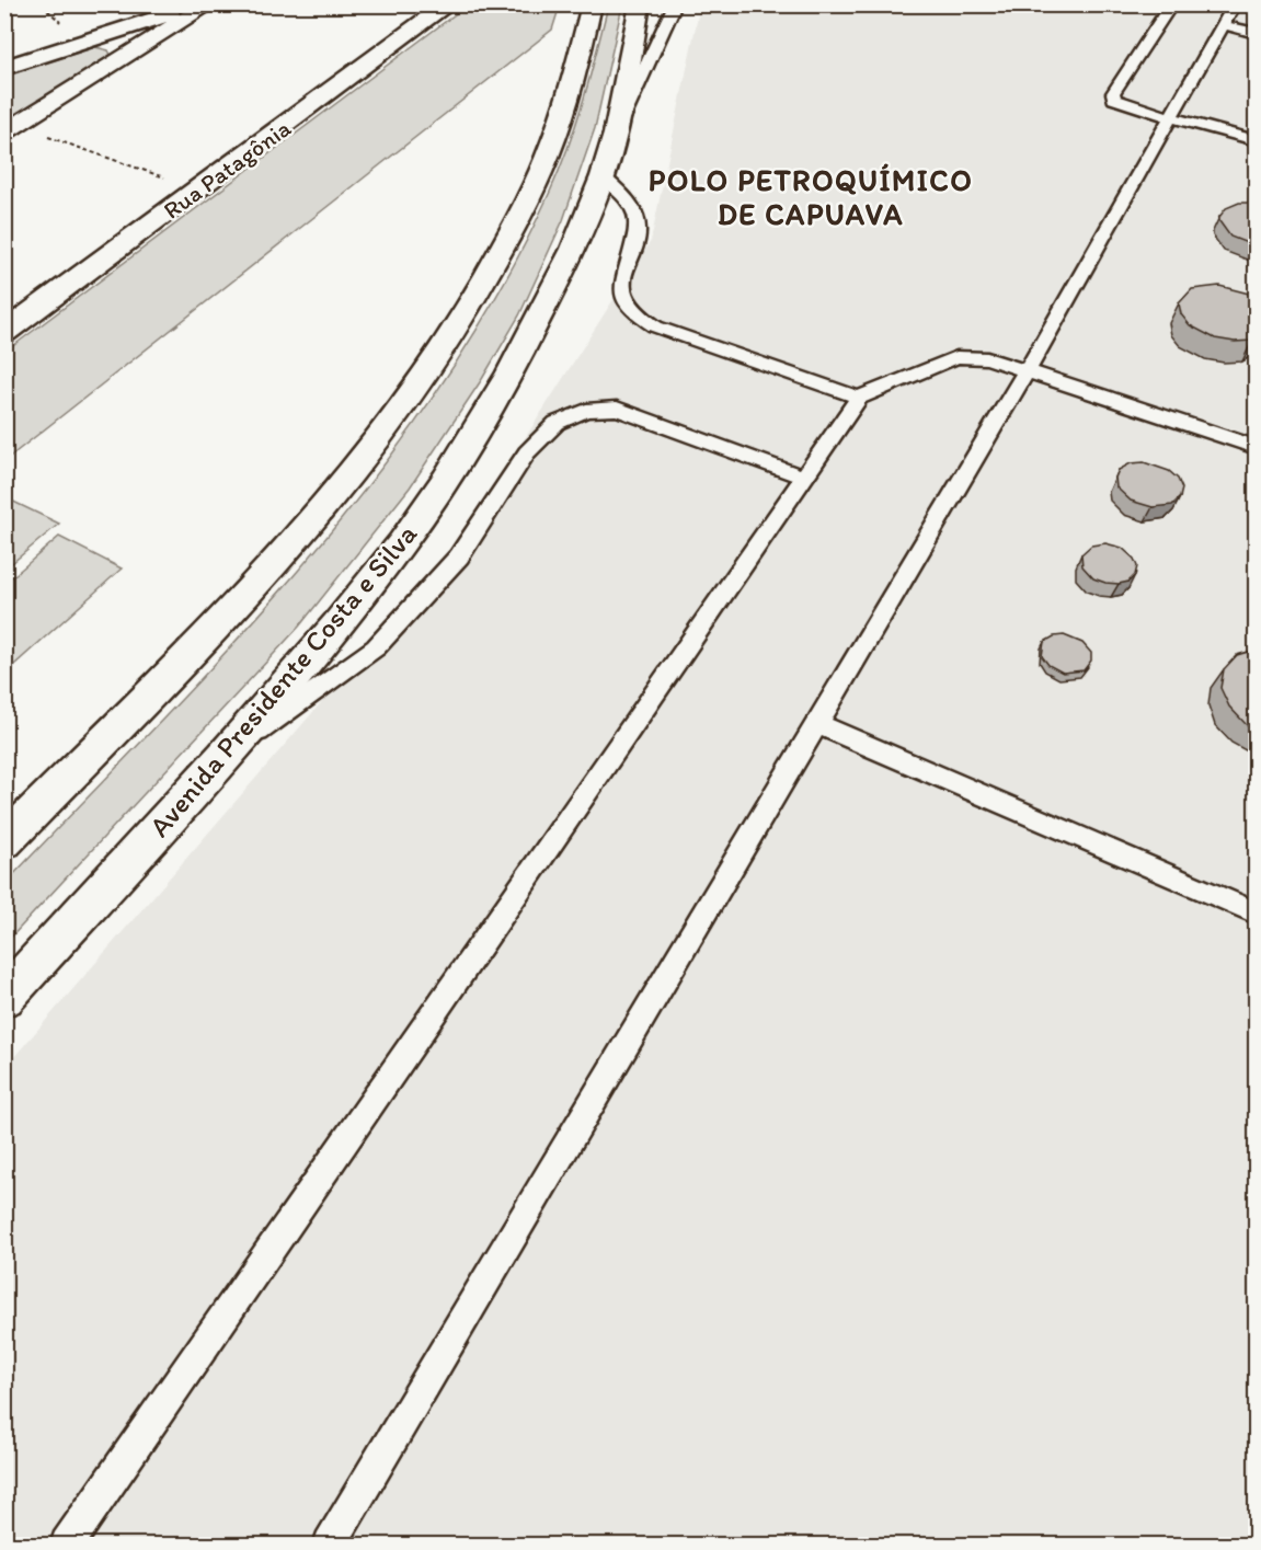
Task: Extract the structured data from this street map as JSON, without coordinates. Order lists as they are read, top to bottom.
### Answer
{
  "streets": {
    "main road": ["Rua Patagônia", "Avenida Presidente Costa e Silva"]
  },
  "districts": ["POLO PETROQUÍMICO DE CAPUAVA"]
}
